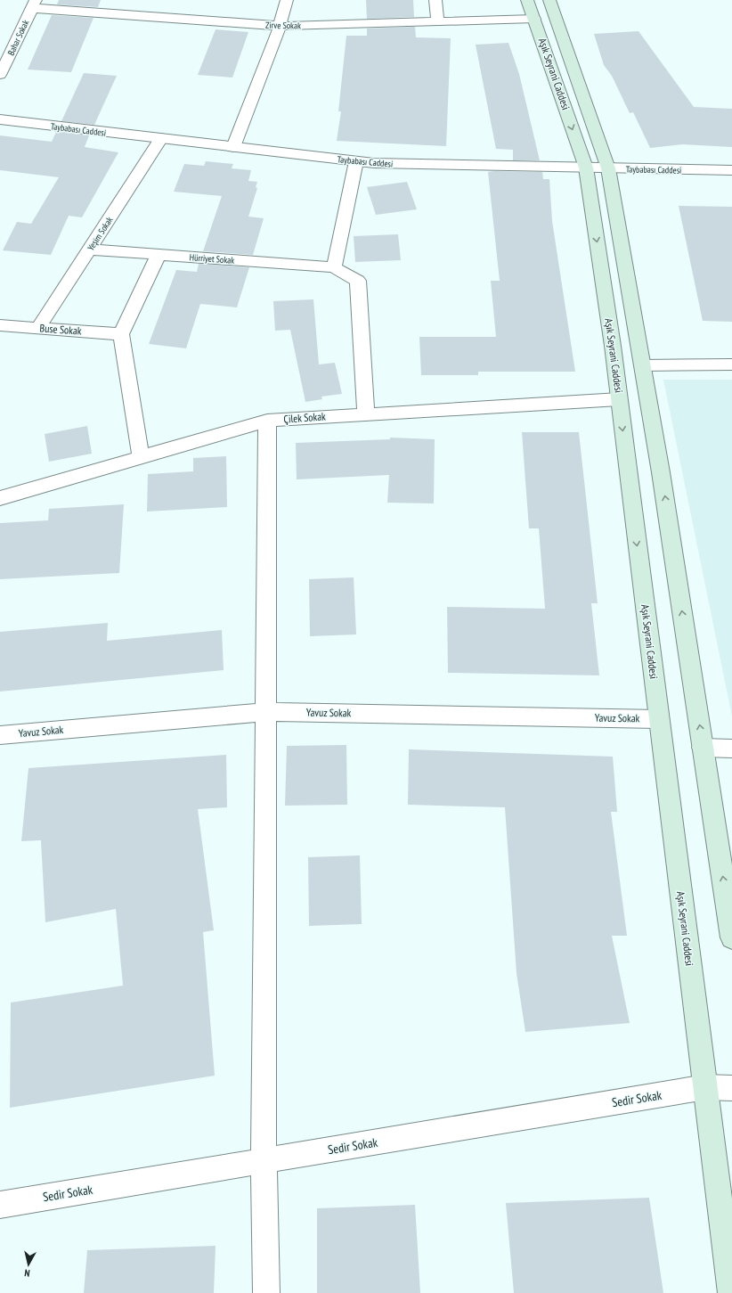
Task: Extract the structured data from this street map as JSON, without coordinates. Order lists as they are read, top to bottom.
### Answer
{
  "streets": {
    "main road": ["Aşık Seyrani Caddesi"],
    "street": [
      "Zirve Sokak",
      "Bahar Sokak",
      "Taybabası Caddesi",
      "Yeşim Sokak",
      "Hürriyet Sokak",
      "Buse Sokak",
      "Çilek Sokak",
      "Yavuz Sokak",
      "Sedir Sokak"
    ]
  },
  "crossings": [
    ["Zirve Sokak", "Bahar Sokak"],
    ["Zirve Sokak", "Aşık Seyrani Caddesi"],
    ["Aşık Seyrani Caddesi", "Taybabası Caddesi"],
    ["Aşık Seyrani Caddesi", "Çilek Sokak"],
    ["Aşık Seyrani Caddesi", "Yavuz Sokak"],
    ["Aşık Seyrani Caddesi", "Sedir Sokak"],
    ["Taybabası Caddesi", "Yeşim Sokak"],
    ["Yeşim Sokak", "Hürriyet Sokak"],
    ["Yeşim Sokak", "Buse Sokak"]
  ],
  "north": "bottom"
}
